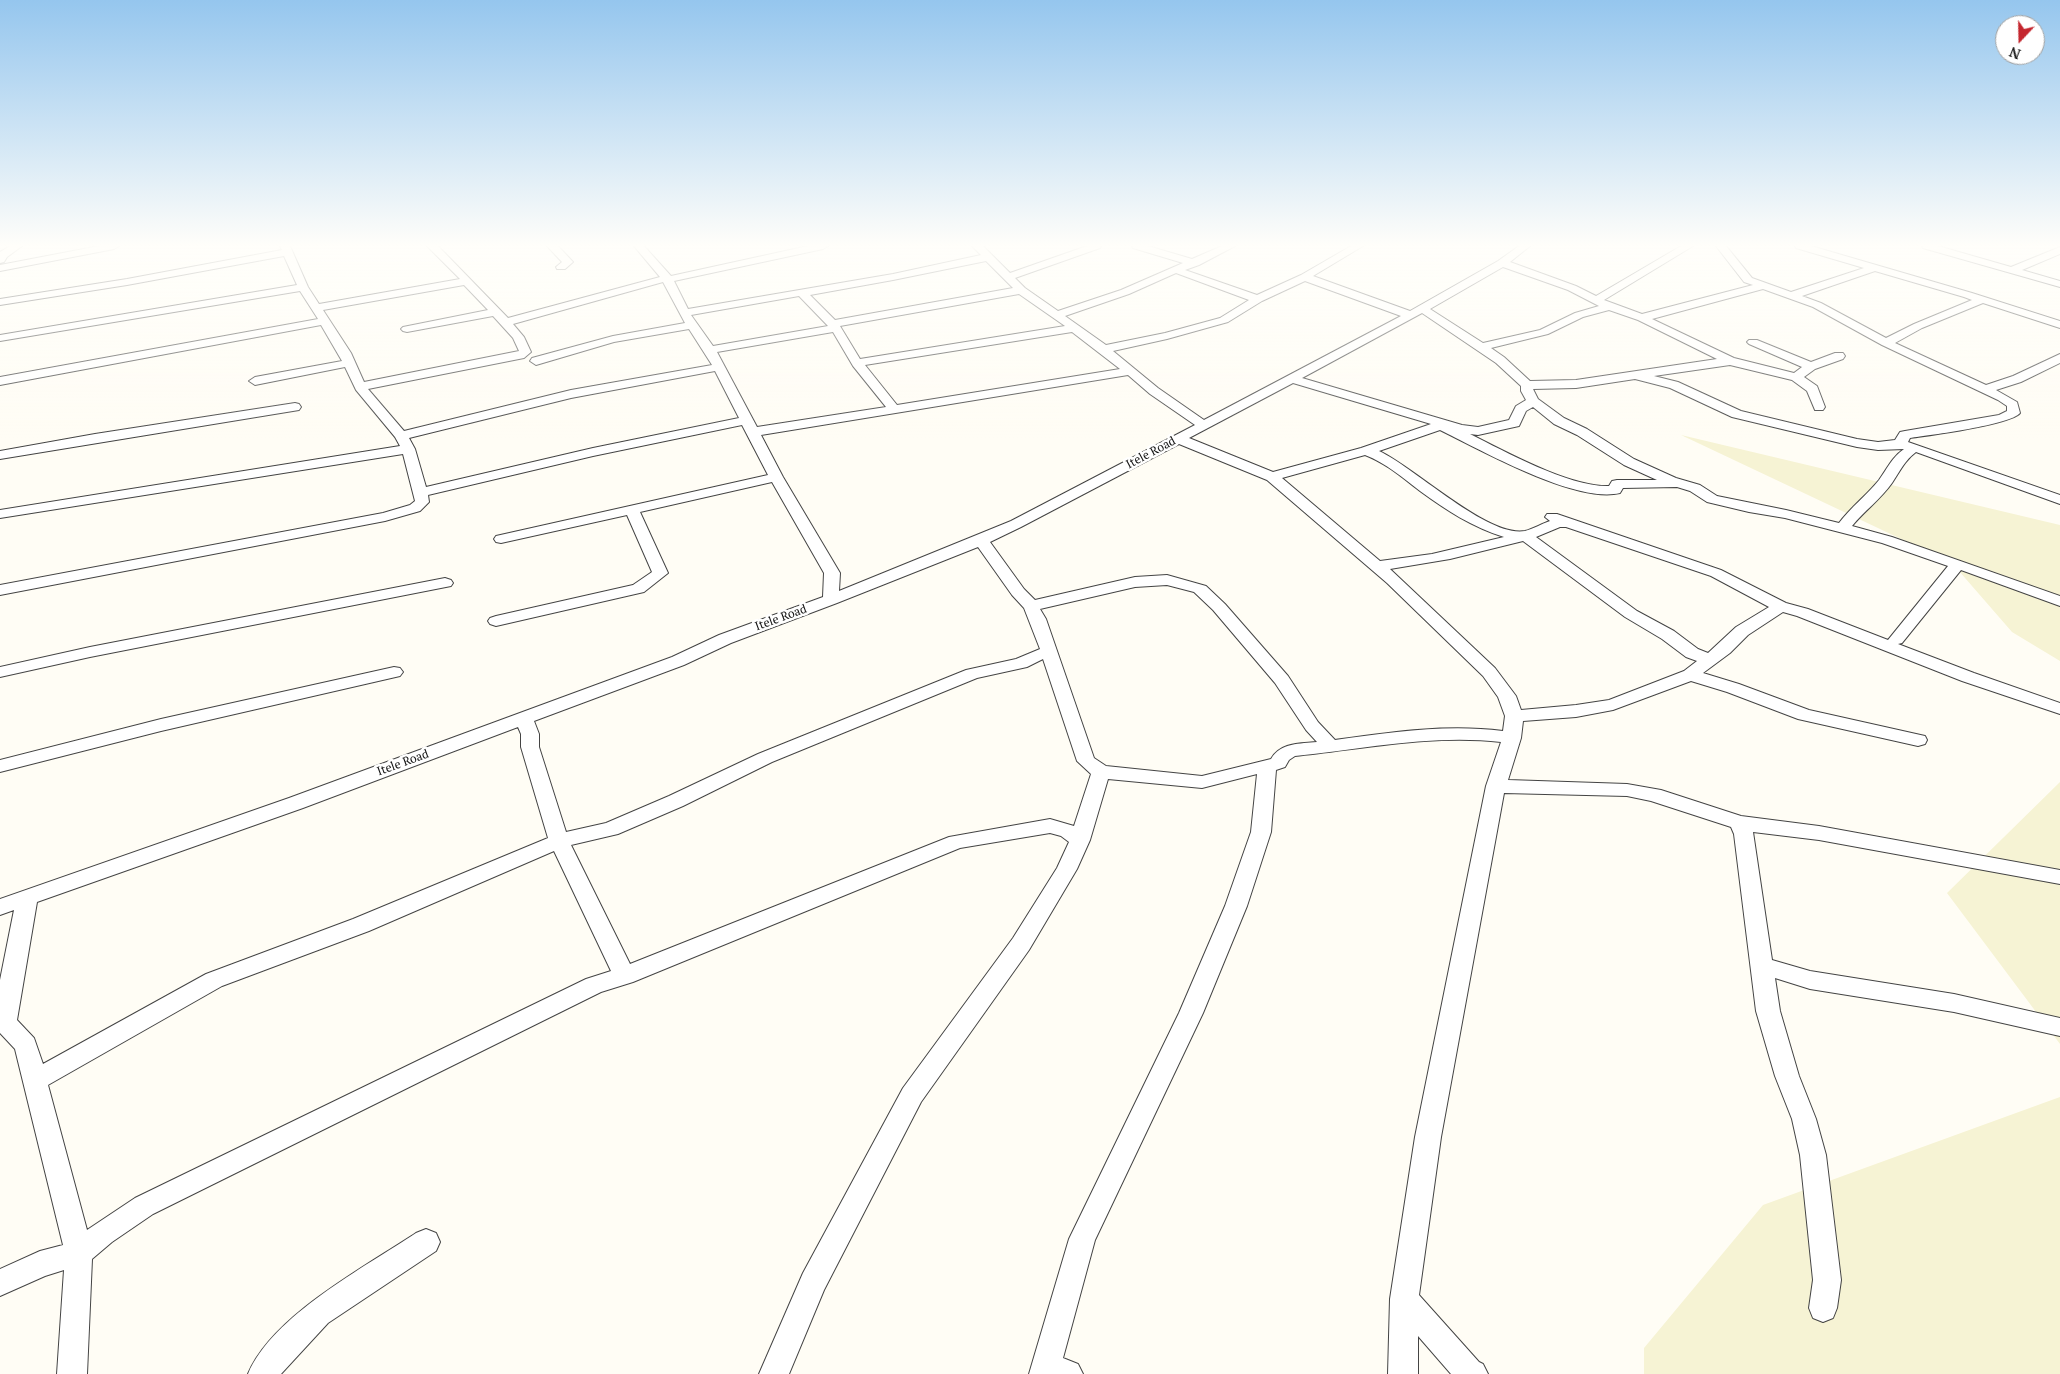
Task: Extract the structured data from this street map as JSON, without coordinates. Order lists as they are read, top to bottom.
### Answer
{
  "streets": {
    "street": ["Itele Road"]
  },
  "north": "bottom"
}
